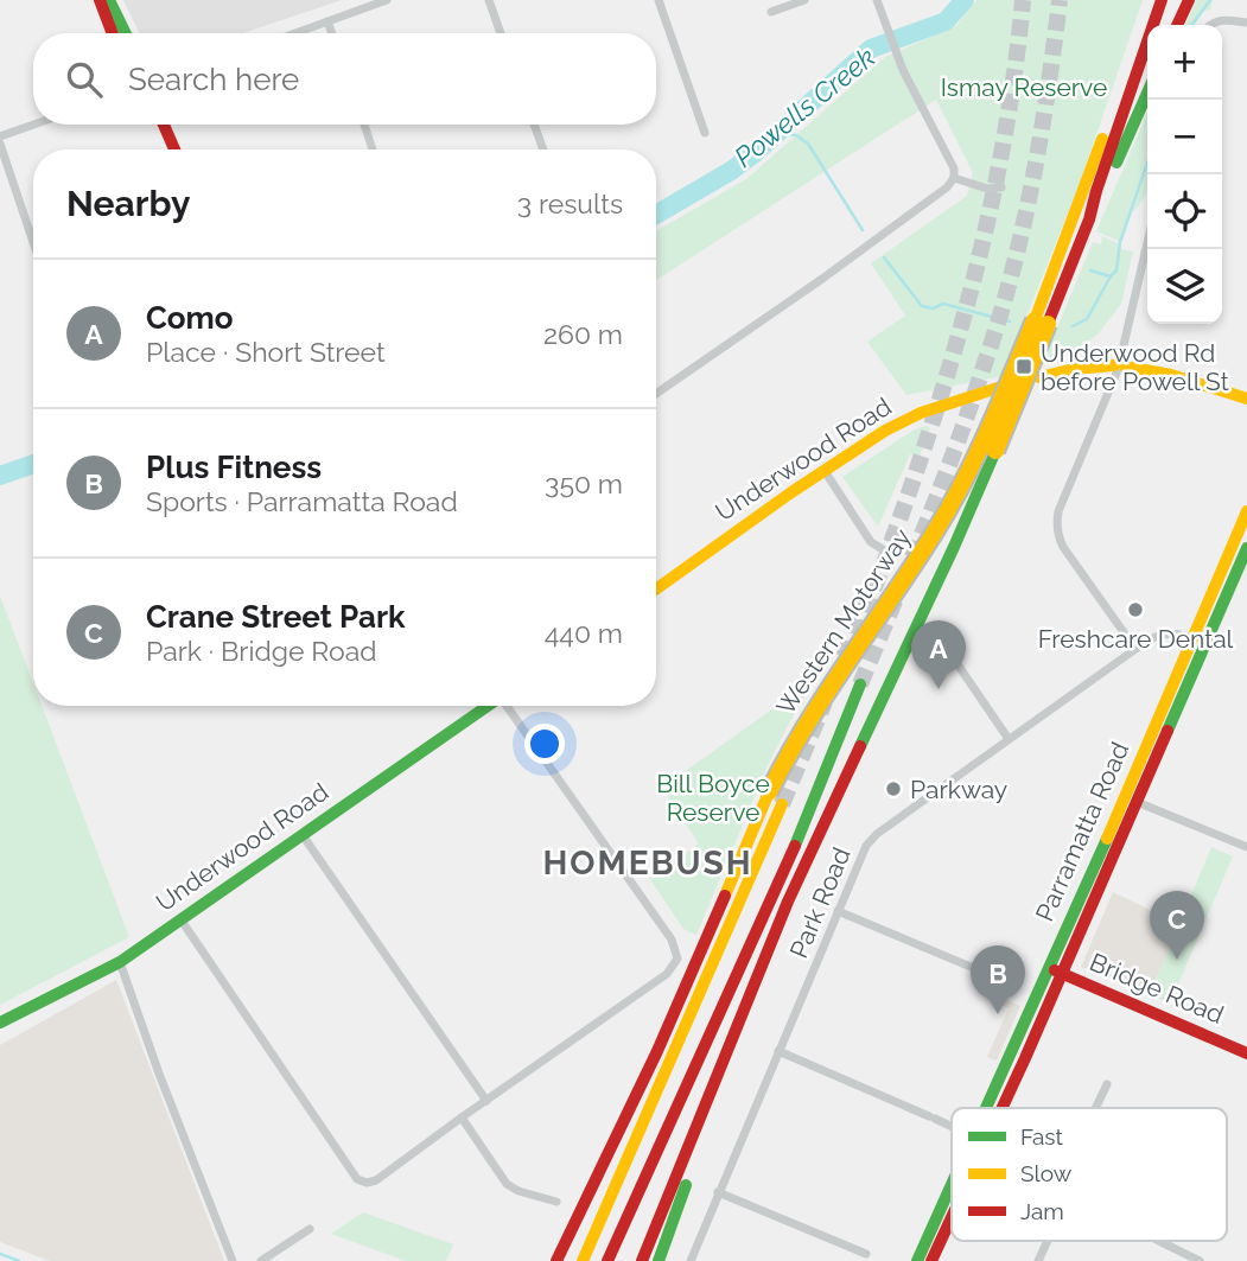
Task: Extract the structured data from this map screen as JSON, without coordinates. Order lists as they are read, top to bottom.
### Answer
{
  "streets": {
    "main road": [
      "Underwood Road",
      "Western Motorway",
      "Parramatta Road",
      "Bridge Road"
    ],
    "street": ["Park Road"]
  },
  "crossings": [
    ["Parramatta Road", "Park Road"],
    ["Parramatta Road", "Bridge Road"]
  ],
  "districts": ["HOMEBUSH"],
  "water": ["Powells Creek"],
  "parks": ["Ismay Reserve", "Bill Boyce Reserve"],
  "places": {
    "transit": ["Underwood Rd before Powell St"],
    "other": ["Freshcare Dental", "Parkway"]
  },
  "legend": ["Fast", "Slow", "Jam"],
  "page": {
    "map_buttons": ["+", "−"],
    "search": "Search here",
    "heading": ["Nearby", "3 results"],
    "list": [
      {
        "mark": "A",
        "name": "Como",
        "note": "Place · Short Street",
        "value": "260 m"
      },
      {
        "mark": "B",
        "name": "Plus Fitness",
        "note": "Sports · Parramatta Road",
        "value": "350 m"
      },
      {
        "mark": "C",
        "name": "Crane Street Park",
        "note": "Park · Bridge Road",
        "value": "440 m"
      }
    ],
    "pins": ["A", "C", "B"]
  }
}
